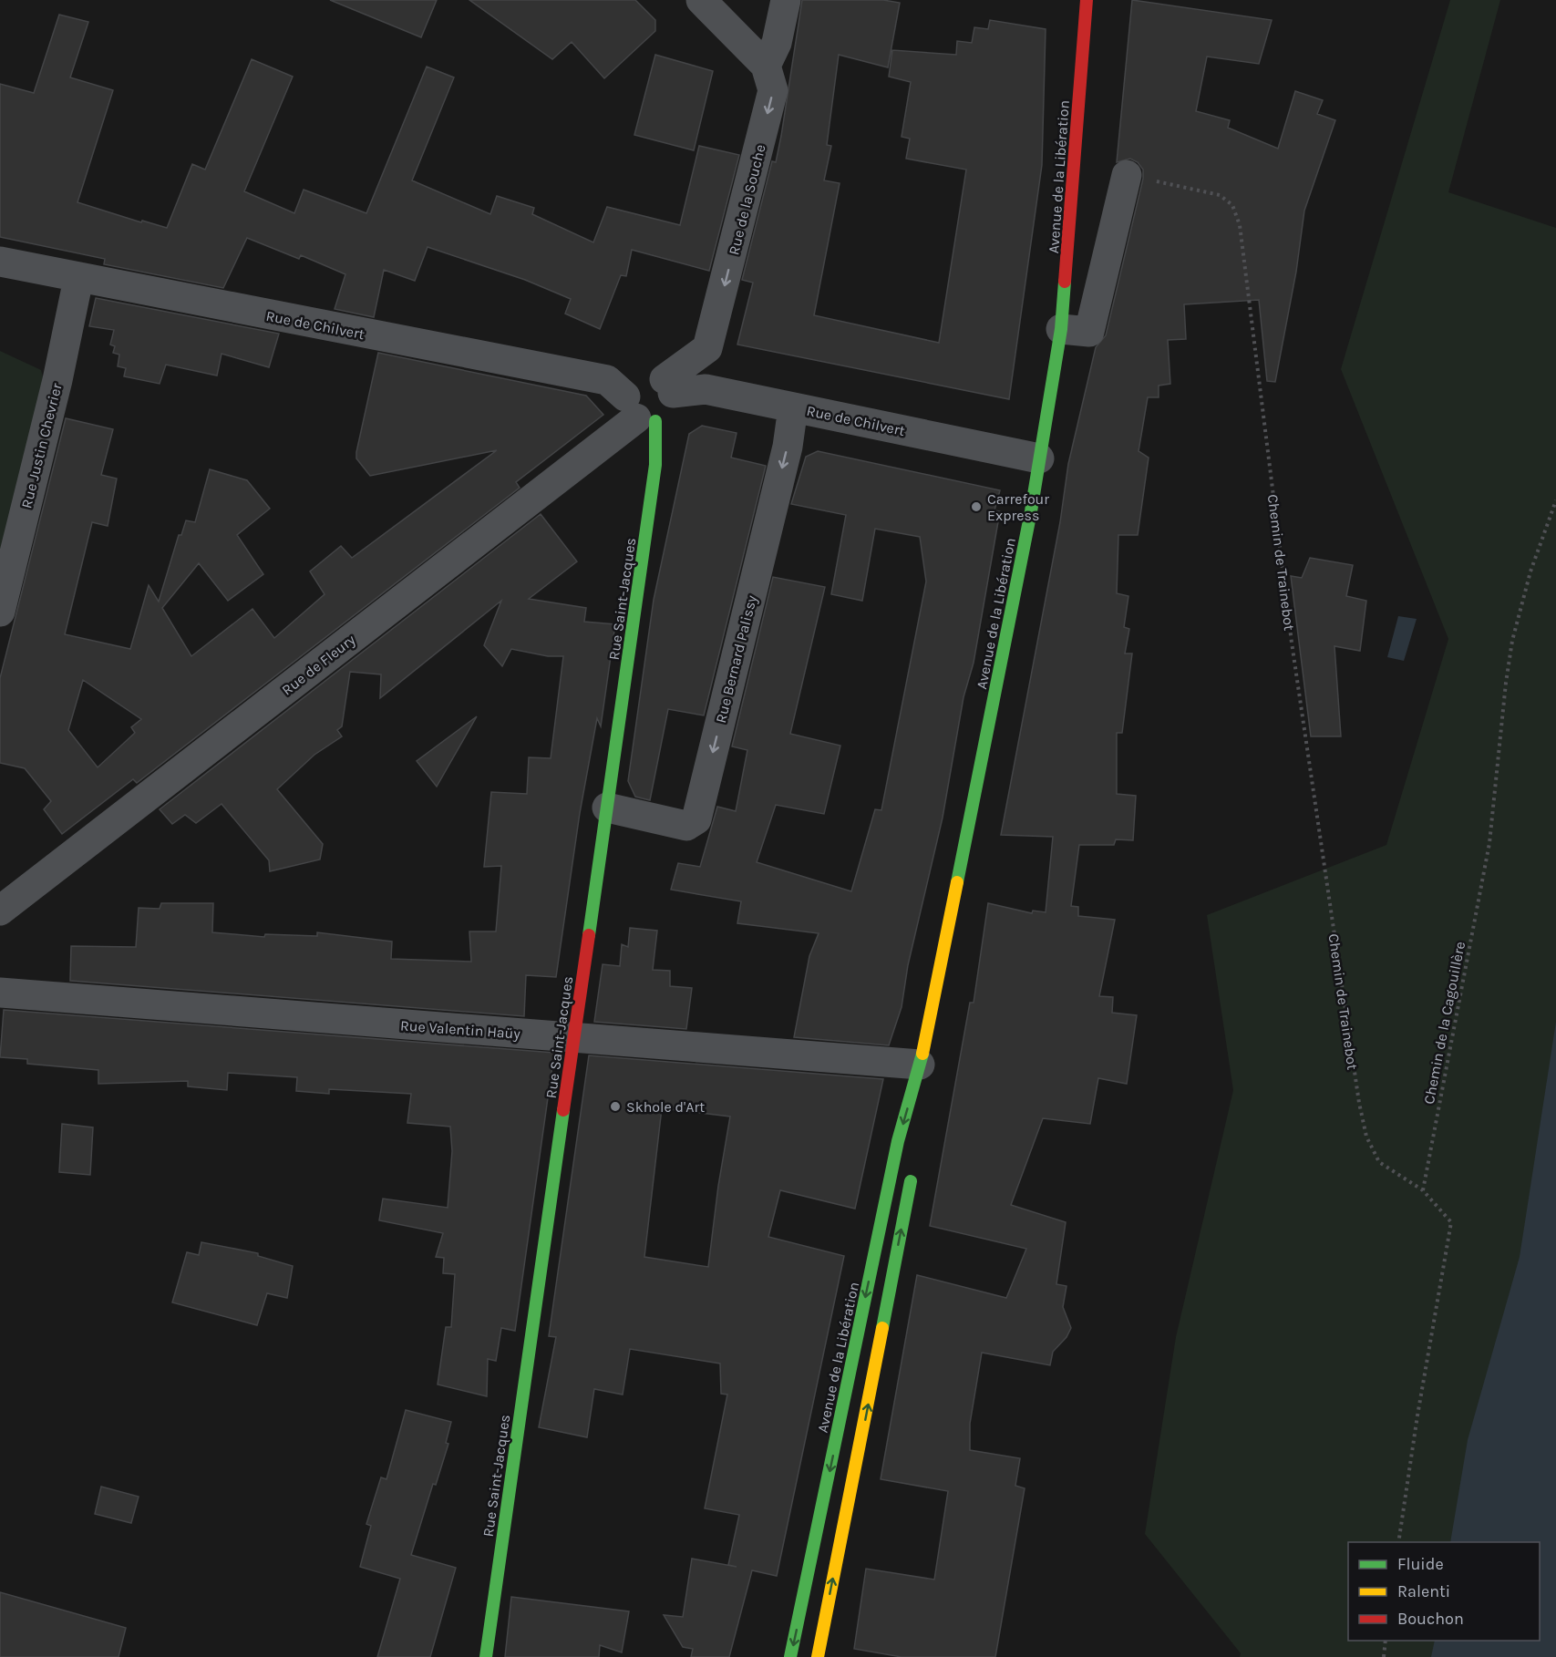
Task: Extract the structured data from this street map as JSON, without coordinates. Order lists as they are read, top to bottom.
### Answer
{
  "streets": {
    "main road": ["Avenue de la Libération", "Rue Saint-Jacques"],
    "street": [
      "Rue de la Souche",
      "Rue de Chilvert",
      "Rue Justin Chevrier",
      "Rue Bernard Palissy",
      "Rue de Fleury",
      "Rue Valentin Haüy"
    ],
    "path": ["Chemin de Trainebot", "Chemin de la Cagouillère"]
  },
  "crossings": [
    ["Avenue de la Libération", "Rue de Chilvert"],
    ["Avenue de la Libération", "Rue Valentin Haüy"],
    ["Rue de la Souche", "Rue de Chilvert"],
    ["Rue de la Souche", "Rue Saint-Jacques"],
    ["Rue de la Souche", "Rue de Fleury"],
    ["Rue de Chilvert", "Rue Justin Chevrier"],
    ["Rue de Chilvert", "Rue Saint-Jacques"],
    ["Rue de Chilvert", "Rue Bernard Palissy"],
    ["Rue de Chilvert", "Rue de Fleury"],
    ["Chemin de Trainebot", "Chemin de la Cagouillère"],
    ["Rue Saint-Jacques", "Rue Bernard Palissy"],
    ["Rue Saint-Jacques", "Rue de Fleury"],
    ["Rue Saint-Jacques", "Rue Valentin Haüy"]
  ],
  "one_way": ["Rue de la Souche", "Rue Bernard Palissy"],
  "places": ["Carrefour Express", "Skhole d'Art"],
  "legend": ["Fluide", "Ralenti", "Bouchon"]
}
